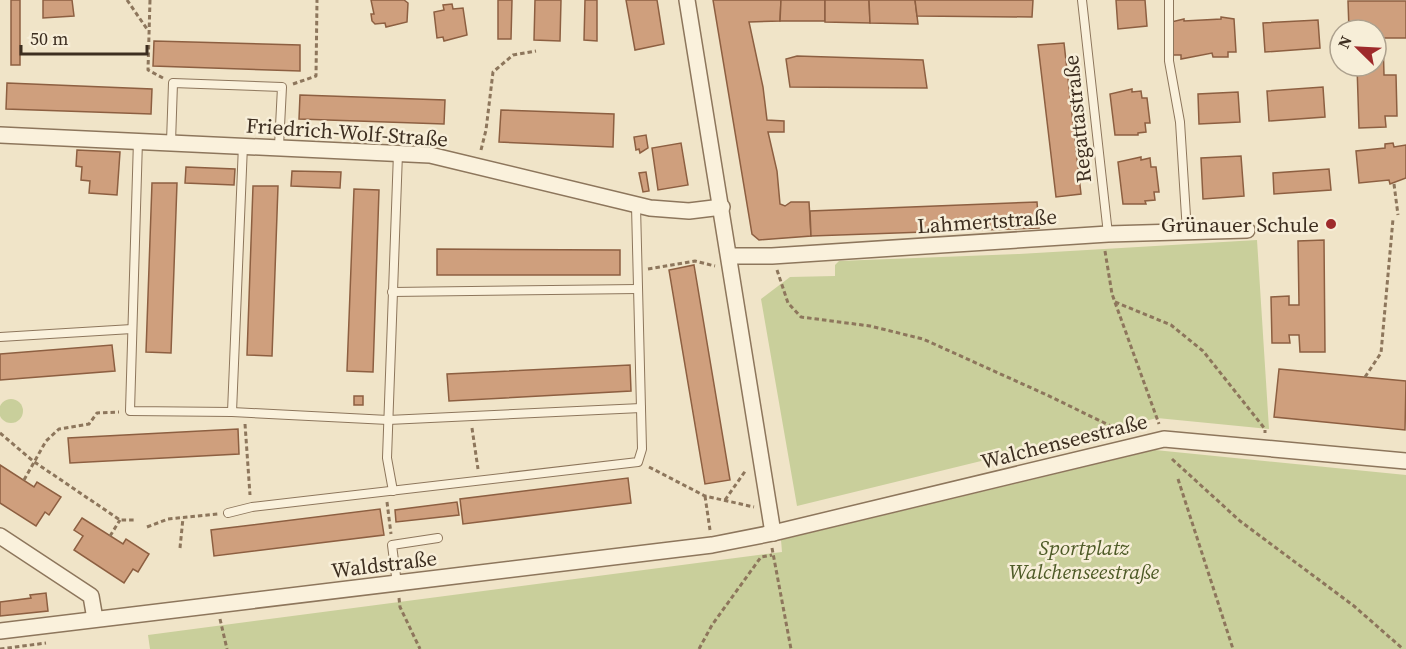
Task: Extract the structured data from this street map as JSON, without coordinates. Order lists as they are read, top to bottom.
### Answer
{
  "streets": {
    "street": [
      "Friedrich-Wolf-Straße",
      "Lahmertstraße",
      "Walchenseestraße",
      "Waldstraße"
    ],
    "lane": ["Regattastraße"]
  },
  "crossings": [
    ["Regattastraße", "Lahmertstraße"],
    ["Walchenseestraße", "Waldstraße"]
  ],
  "parks": ["Sportplatz Walchenseestraße"],
  "places": ["Grünauer Schule"],
  "scale_bar": "50 m",
  "north": "top left"
}
